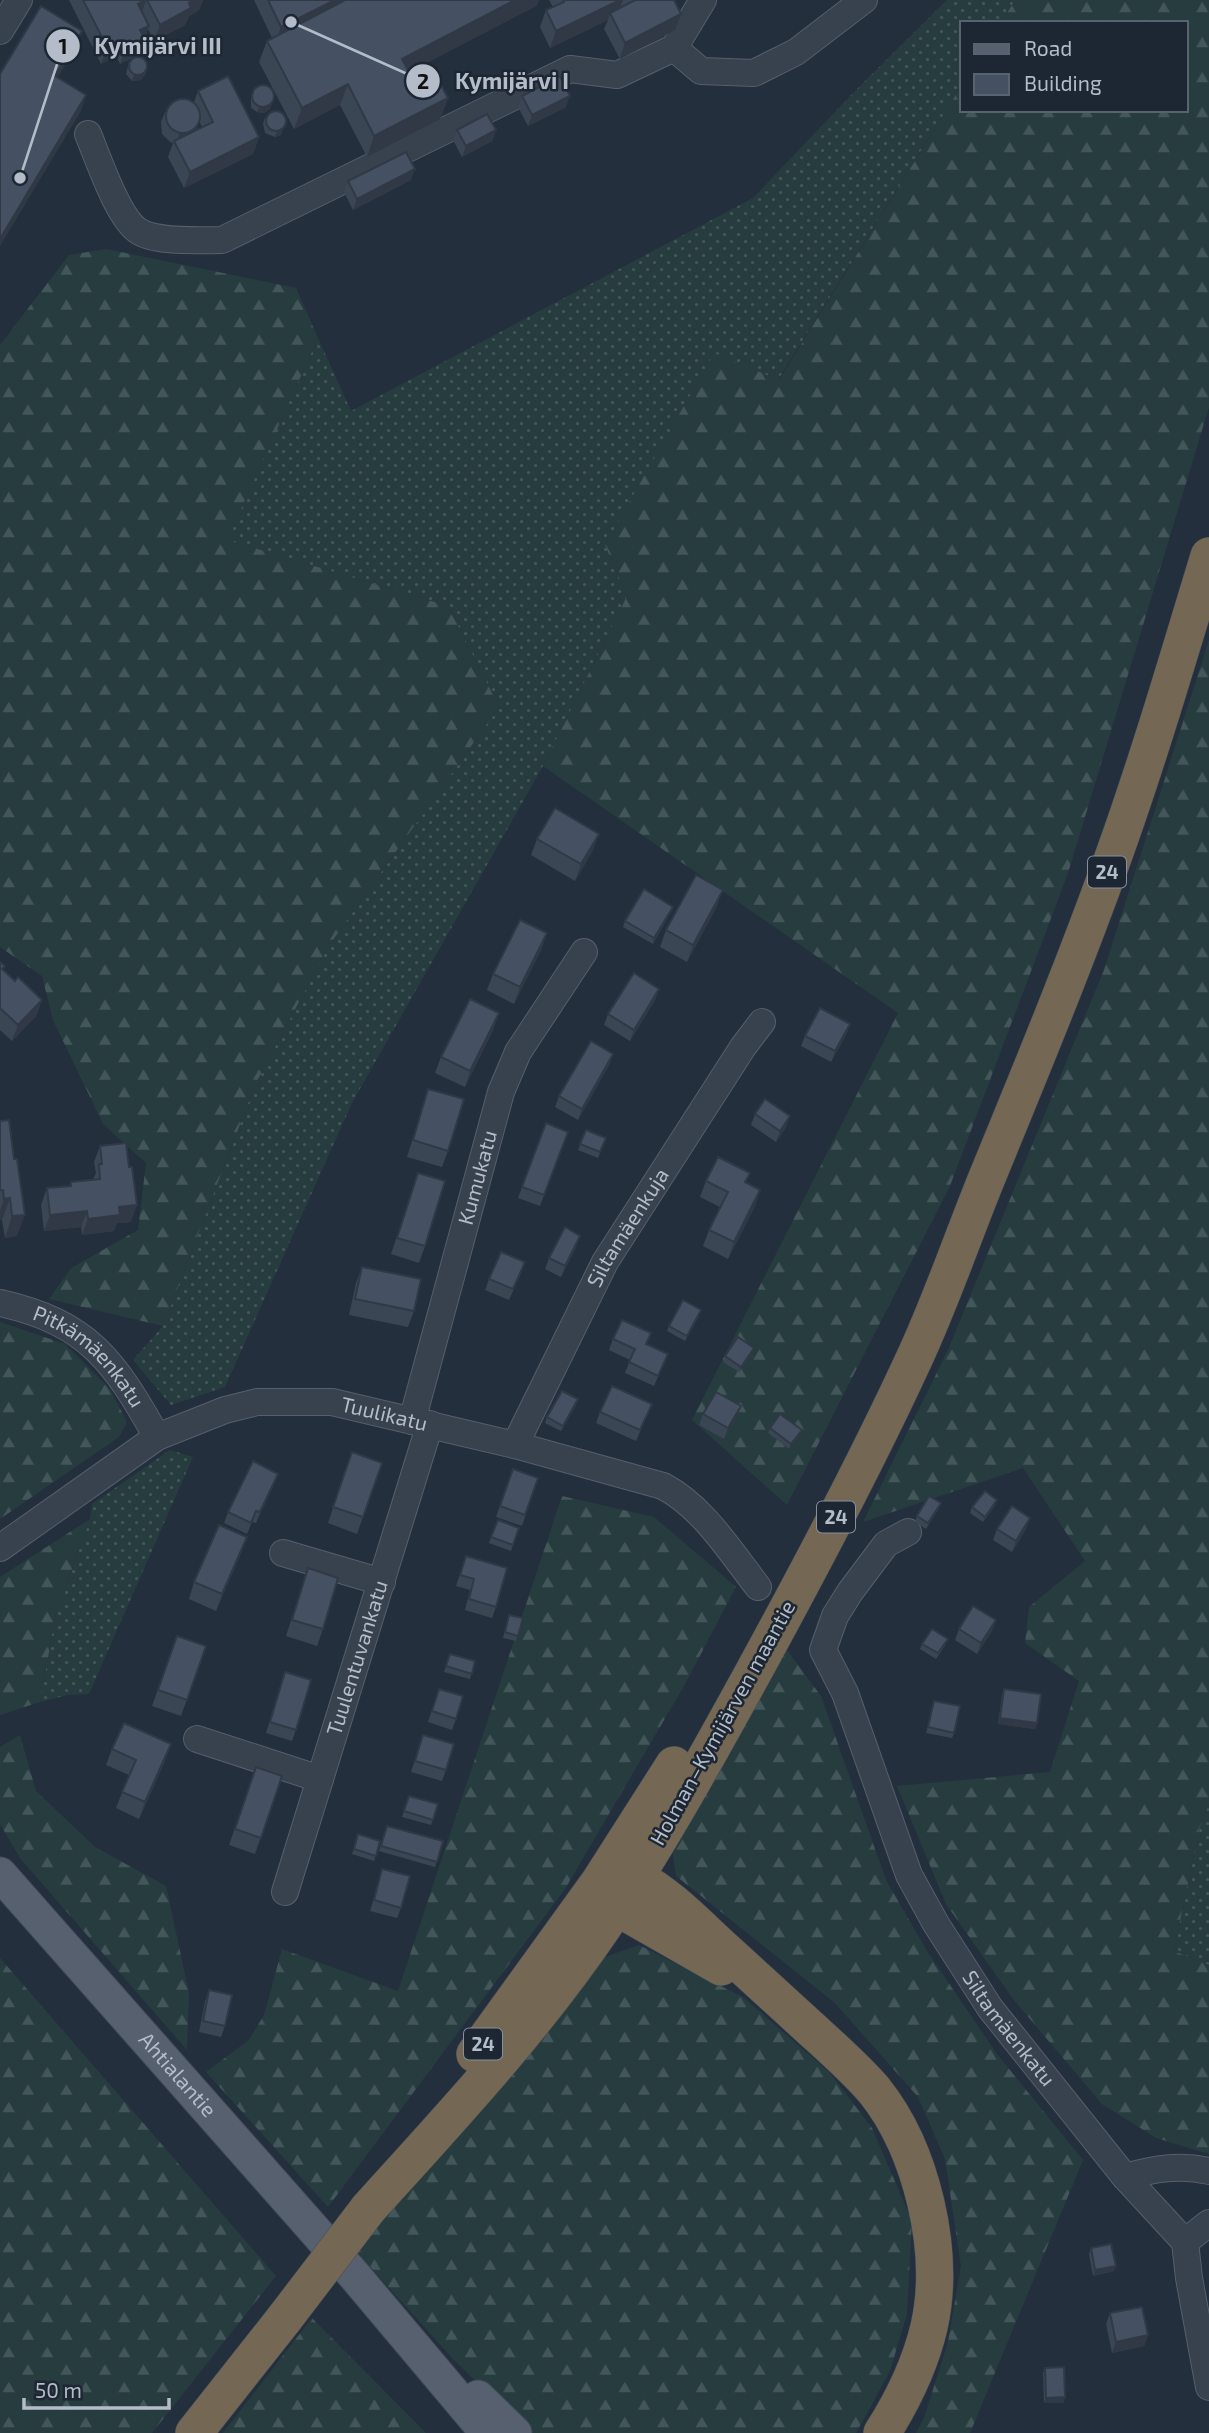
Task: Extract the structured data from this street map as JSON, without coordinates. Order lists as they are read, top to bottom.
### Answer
{
  "streets": {
    "highway": ["24", "Holman–Kymijärven maantie"],
    "main road": ["Ahtialantie"],
    "street": [
      "Kumukatu",
      "Siltamäenkuja",
      "Pitkämäenkatu",
      "Tuulikatu",
      "Tuulentuvankatu",
      "Siltamäenkatu"
    ]
  },
  "crossings": [
    ["Kumukatu", "Tuulikatu"],
    ["Kumukatu", "Tuulentuvankatu"],
    ["Siltamäenkuja", "Tuulikatu"],
    ["Pitkämäenkatu", "Tuulikatu"],
    ["Tuulikatu", "Tuulentuvankatu"]
  ],
  "places": ["Kymijärvi I", "Kymijärvi III"],
  "legend": ["Road", "Building"],
  "scale_bar": "50 m"
}
